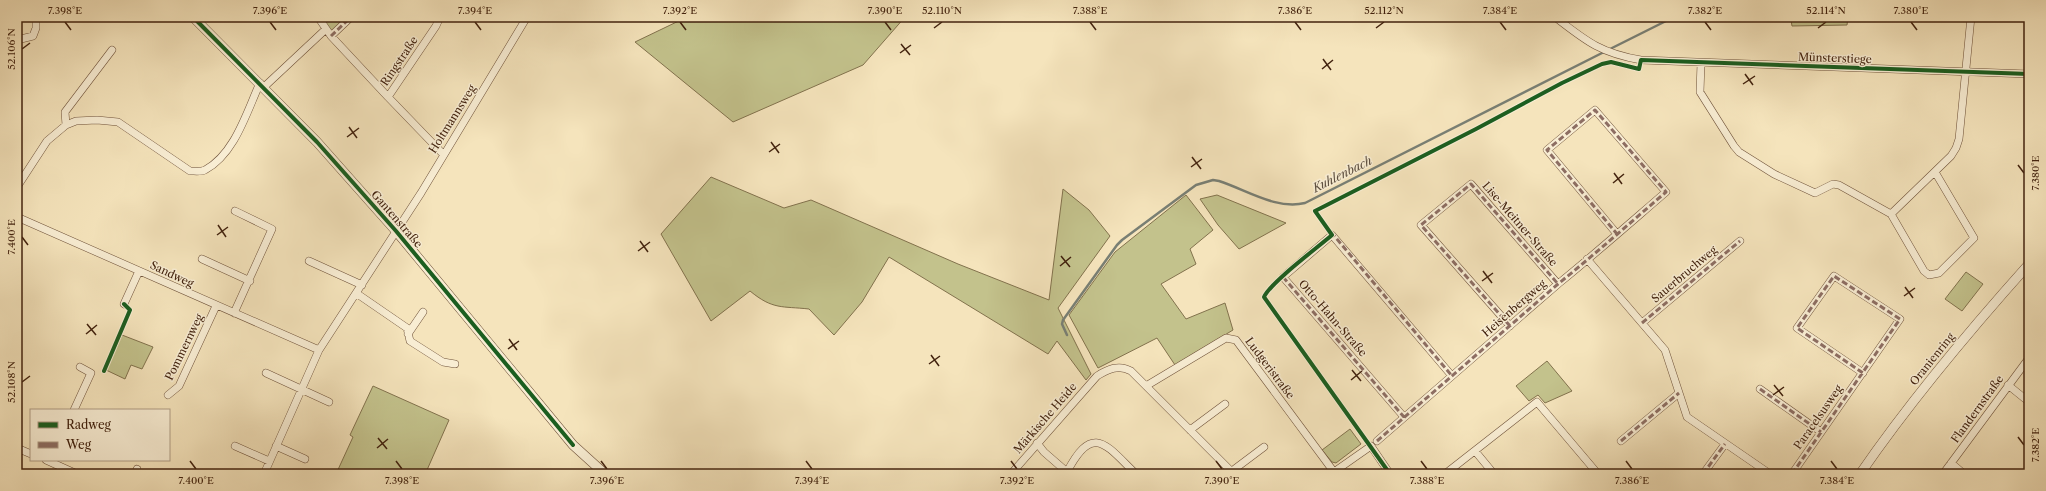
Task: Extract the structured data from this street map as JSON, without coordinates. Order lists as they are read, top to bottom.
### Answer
{
  "streets": {
    "street": [
      "Münsterstiege",
      "Ringstraße",
      "Holtmannsweg",
      "Gantenstraße",
      "Lise-Meitner-Straße",
      "Sandweg",
      "Sauerbruchweg",
      "Heisenbergweg",
      "Otto-Hahn-Straße",
      "Pommernweg",
      "Oranienring",
      "Ludgeristraße",
      "Flandernstraße",
      "Paracelsusweg",
      "Märkische Heide"
    ]
  },
  "crossings": [
    ["Ringstraße", "Holtmannsweg"],
    ["Holtmannsweg", "Gantenstraße"],
    ["Holtmannsweg", "Sandweg"],
    ["Lise-Meitner-Straße", "Heisenbergweg"],
    ["Sandweg", "Pommernweg"],
    ["Heisenbergweg", "Otto-Hahn-Straße"],
    ["Ludgeristraße", "Märkische Heide"]
  ],
  "water": ["Kuhlenbach"],
  "legend": ["Radweg", "Weg"],
  "coordinates": [
    "7.398°E",
    "7.396°E",
    "7.394°E",
    "7.392°E",
    "7.390°E",
    "52.110°N",
    "7.388°E",
    "7.386°E",
    "52.112°N",
    "7.384°E",
    "7.382°E",
    "52.114°N",
    "7.380°E",
    "52.106°N",
    "7.400°E",
    "52.108°N"
  ]
}
